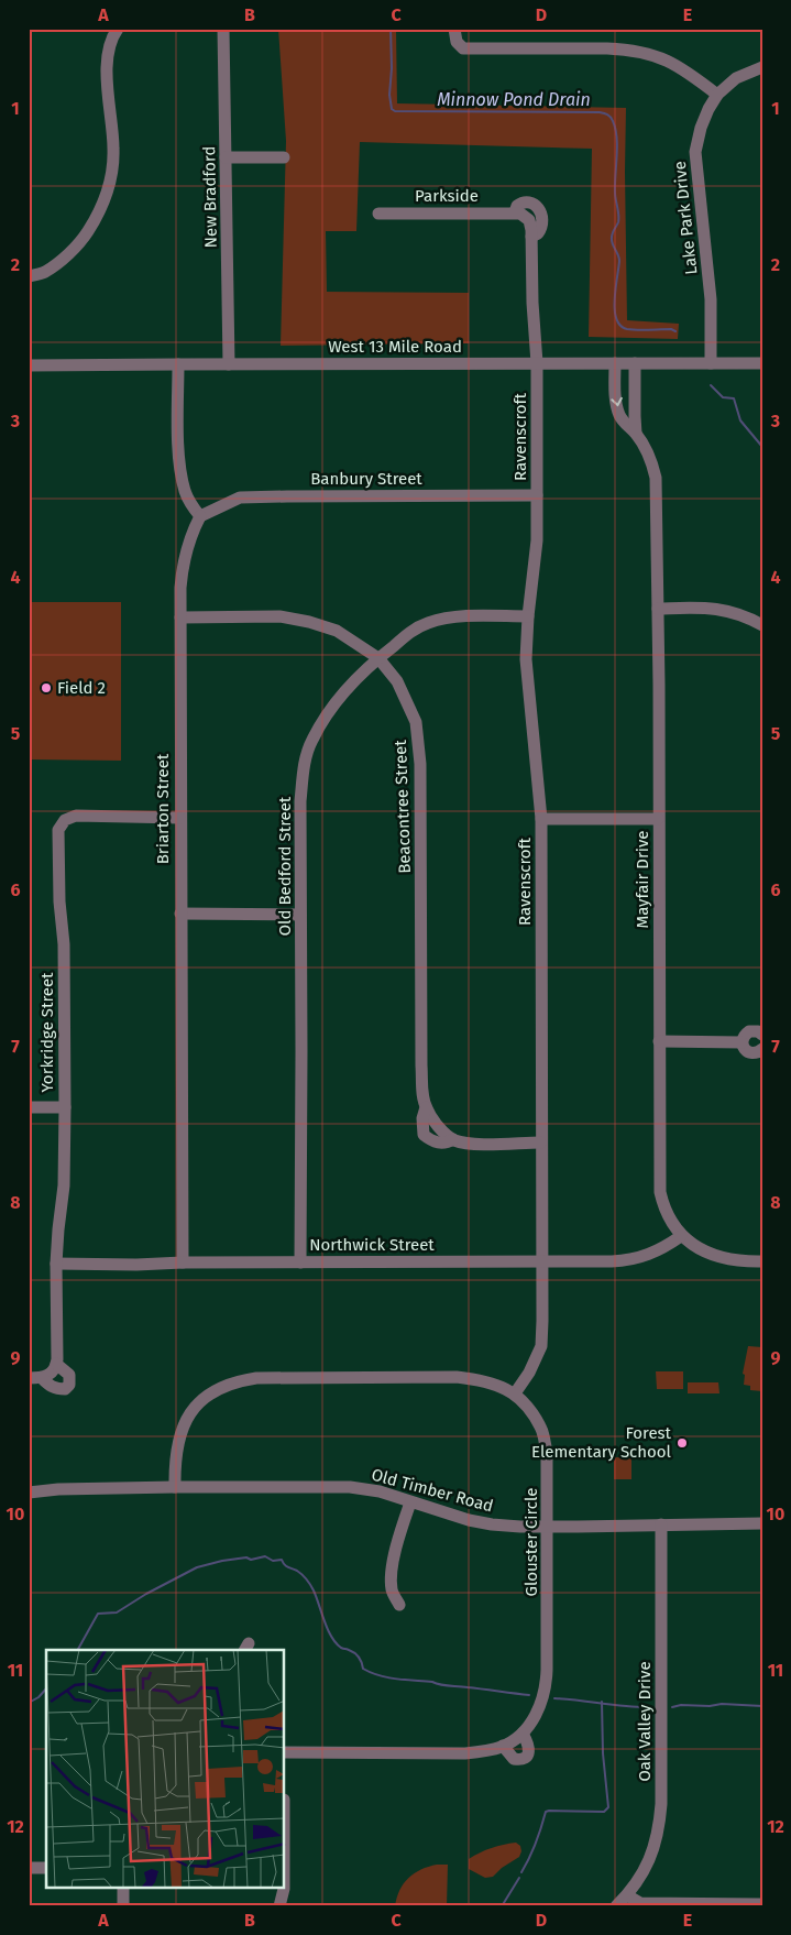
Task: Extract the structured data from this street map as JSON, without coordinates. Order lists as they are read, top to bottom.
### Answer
{
  "streets": {
    "street": [
      "Parkside",
      "New Bradford",
      "Lake Park Drive",
      "West 13 Mile Road",
      "Ravenscroft",
      "Banbury Street",
      "Beacontree Street",
      "Briarton Street",
      "Old Bedford Street",
      "Mayfair Drive",
      "Yorkridge Street",
      "Northwick Street",
      "Old Timber Road",
      "Glouster Circle",
      "Oak Valley Drive"
    ]
  },
  "crossings": [
    ["Parkside", "West 13 Mile Road"],
    ["Parkside", "Ravenscroft"],
    ["New Bradford", "West 13 Mile Road"],
    ["Lake Park Drive", "West 13 Mile Road"],
    ["West 13 Mile Road", "Ravenscroft"],
    ["West 13 Mile Road", "Mayfair Drive"],
    ["Ravenscroft", "Banbury Street"],
    ["Ravenscroft", "Beacontree Street"],
    ["Ravenscroft", "Old Bedford Street"],
    ["Ravenscroft", "Northwick Street"],
    ["Ravenscroft", "Glouster Circle"],
    ["Banbury Street", "Briarton Street"],
    ["Beacontree Street", "Briarton Street"],
    ["Beacontree Street", "Old Bedford Street"],
    ["Briarton Street", "Yorkridge Street"],
    ["Briarton Street", "Northwick Street"],
    ["Old Bedford Street", "Northwick Street"],
    ["Mayfair Drive", "Northwick Street"],
    ["Yorkridge Street", "Northwick Street"],
    ["Old Timber Road", "Glouster Circle"],
    ["Old Timber Road", "Oak Valley Drive"]
  ],
  "water": ["Minnow Pond Drain"],
  "places": ["Field 2", "Forest Elementary School"],
  "grid": {
    "columns": [
      "A",
      "B",
      "C",
      "D",
      "E"
    ],
    "rows": [
      "1",
      "2",
      "3",
      "4",
      "5",
      "6",
      "7",
      "8",
      "9",
      "10",
      "11",
      "12"
    ]
  }
}
